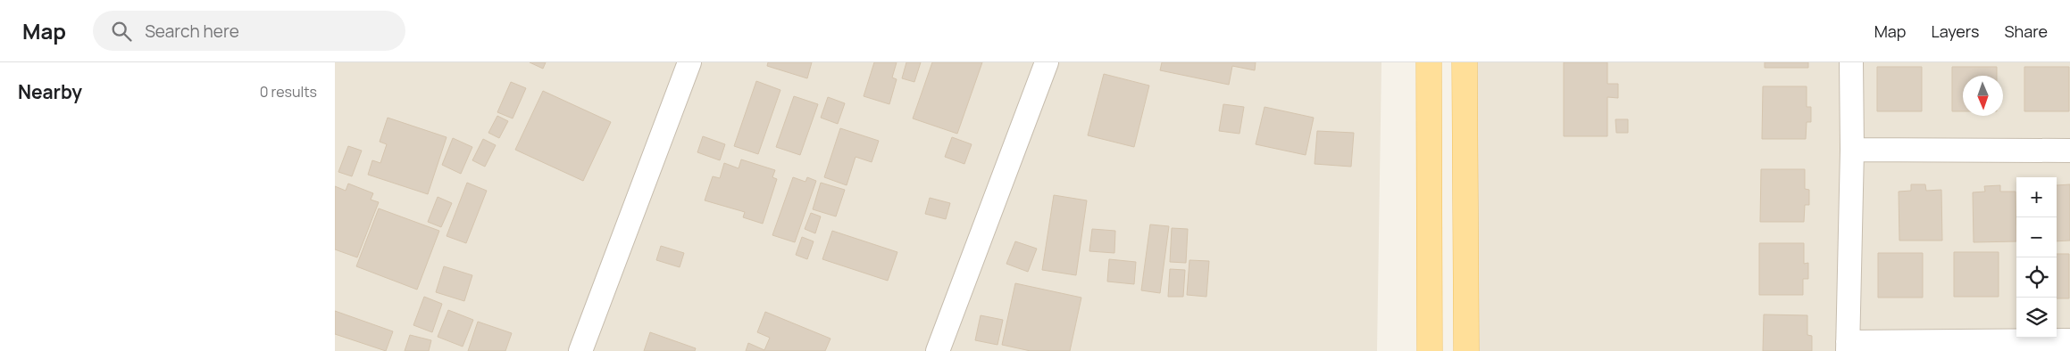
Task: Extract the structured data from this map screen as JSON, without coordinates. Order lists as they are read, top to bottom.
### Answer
{
  "north": "bottom",
  "page": {
    "header": "Map",
    "search": "Search here",
    "nav": ["Map", "Layers", "Share"],
    "heading": ["Nearby", "0 results"],
    "map_buttons": ["+", "−"]
  }
}
